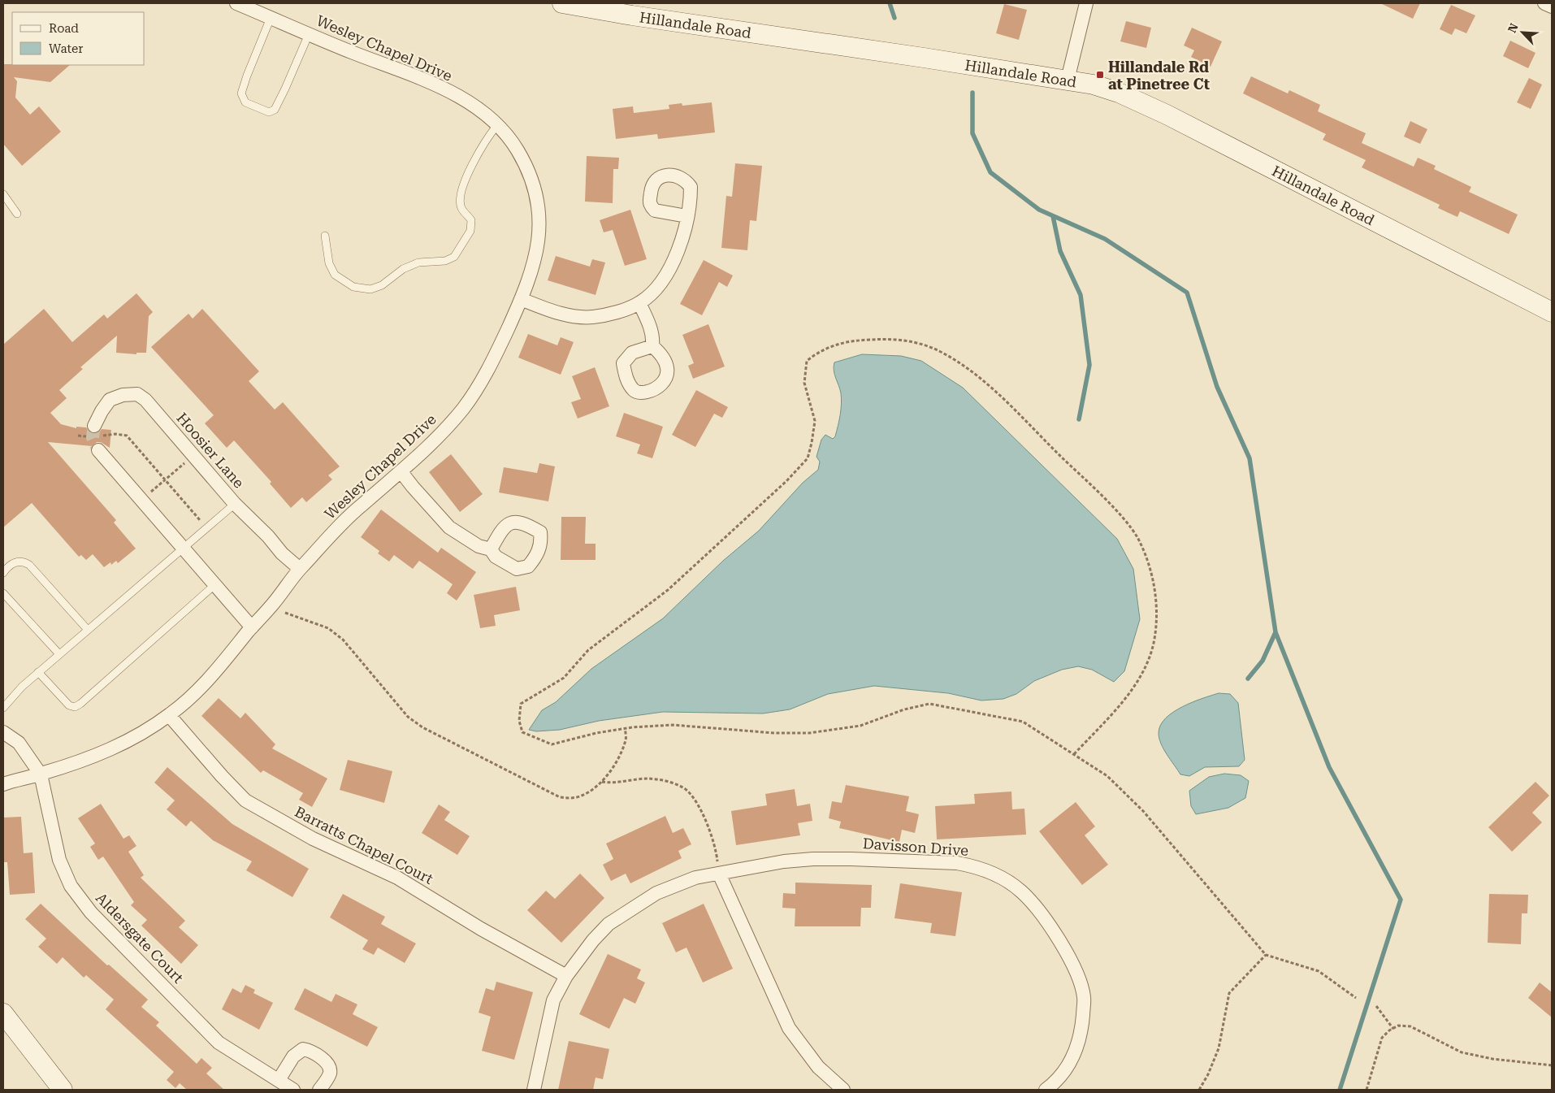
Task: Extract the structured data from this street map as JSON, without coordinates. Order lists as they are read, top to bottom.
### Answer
{
  "streets": {
    "street": [
      "Hillandale Road",
      "Wesley Chapel Drive",
      "Hoosier Lane",
      "Barratts Chapel Court",
      "Davisson Drive",
      "Aldersgate Court"
    ]
  },
  "crossings": [
    ["Wesley Chapel Drive", "Hoosier Lane"],
    ["Wesley Chapel Drive", "Barratts Chapel Court"],
    ["Wesley Chapel Drive", "Aldersgate Court"],
    ["Barratts Chapel Court", "Davisson Drive"]
  ],
  "places": {
    "transit": ["Hillandale Rd at Pinetree Ct"]
  },
  "legend": ["Road", "Water"],
  "north": "top left"
}
